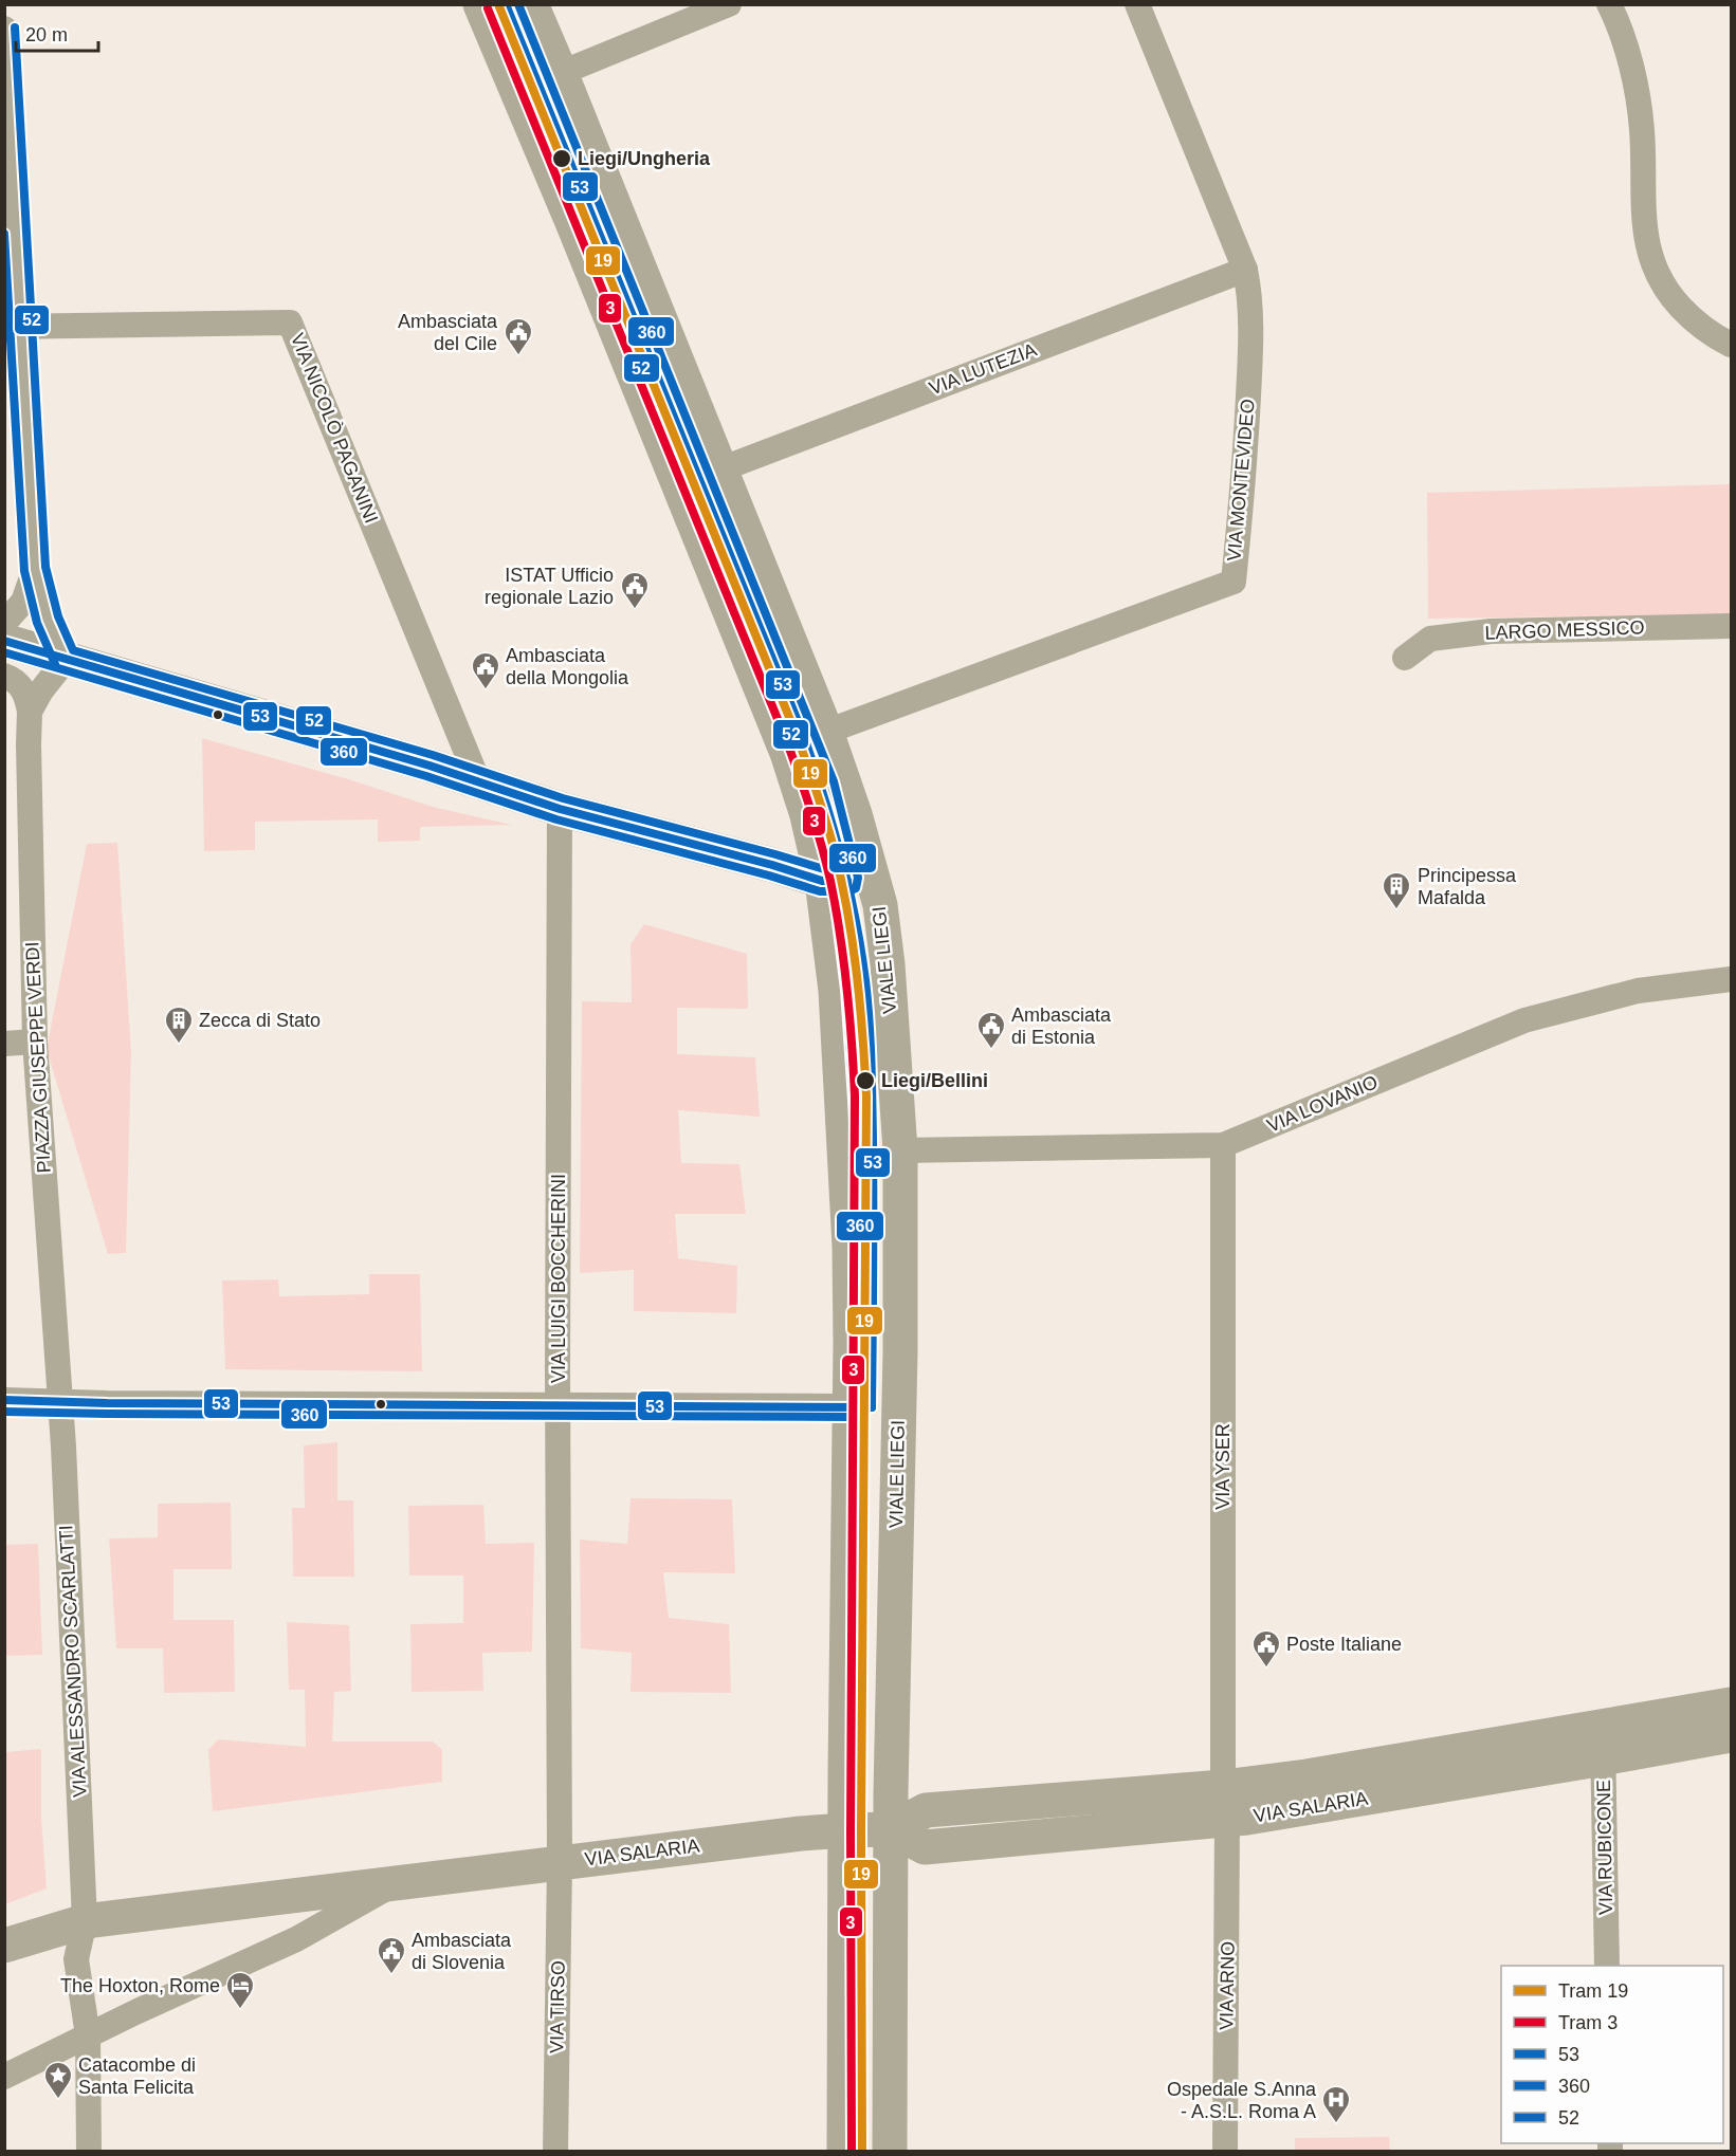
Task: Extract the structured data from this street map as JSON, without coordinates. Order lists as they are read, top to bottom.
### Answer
{
  "streets": {
    "main road": ["VIALE LIEGI", "VIA SALARIA"],
    "street": [
      "VIA LUTEZIA",
      "VIA NICOLÒ PAGANINI",
      "VIA MONTEVIDEO",
      "LARGO MESSICO",
      "PIAZZA GIUSEPPE VERDI",
      "VIA LOVANIO",
      "VIA LUIGI BOCCHERINI",
      "VIA YSER",
      "VIA ALESSANDRO SCARLATTI",
      "VIA RUBICONE",
      "VIA ARNO",
      "VIA TIRSO"
    ]
  },
  "crossings": [
    ["VIA LUTEZIA", "VIA MONTEVIDEO"],
    ["VIA LUTEZIA", "VIALE LIEGI"],
    ["VIA MONTEVIDEO", "VIALE LIEGI"],
    ["VIALE LIEGI", "VIA LOVANIO"],
    ["VIALE LIEGI", "VIA SALARIA"],
    ["PIAZZA GIUSEPPE VERDI", "VIA ALESSANDRO SCARLATTI"],
    ["VIA LOVANIO", "VIA YSER"],
    ["VIA LUIGI BOCCHERINI", "VIA SALARIA"],
    ["VIA LUIGI BOCCHERINI", "VIA TIRSO"],
    ["VIA YSER", "VIA SALARIA"],
    ["VIA YSER", "VIA ARNO"],
    ["VIA ALESSANDRO SCARLATTI", "VIA SALARIA"],
    ["VIA SALARIA", "VIA RUBICONE"],
    ["VIA SALARIA", "VIA ARNO"],
    ["VIA SALARIA", "VIA TIRSO"]
  ],
  "places": {
    "other": ["Liegi/Ungheria", "Liegi/Bellini"],
    "public building": [
      "Ambasciata del Cile",
      "ISTAT Ufficio regionale Lazio",
      "Ambasciata della Mongolia",
      "Ambasciata di Estonia",
      "Poste Italiane",
      "Ambasciata di Slovenia"
    ],
    "building": ["Principessa Mafalda", "Zecca di Stato"],
    "hotel": ["The Hoxton, Rome"],
    "place": ["Catacombe di Santa Felicita"],
    "hospital": ["Ospedale S.Anna - A.S.L. Roma A"]
  },
  "lines": [
    "tram line 19",
    "transit line 53",
    "transit line 360",
    "tram line 3",
    "transit line 52"
  ],
  "legend": [
    "Tram 19",
    "Tram 3",
    "53",
    "360",
    "52"
  ],
  "scale_bar": "20 m"
}
